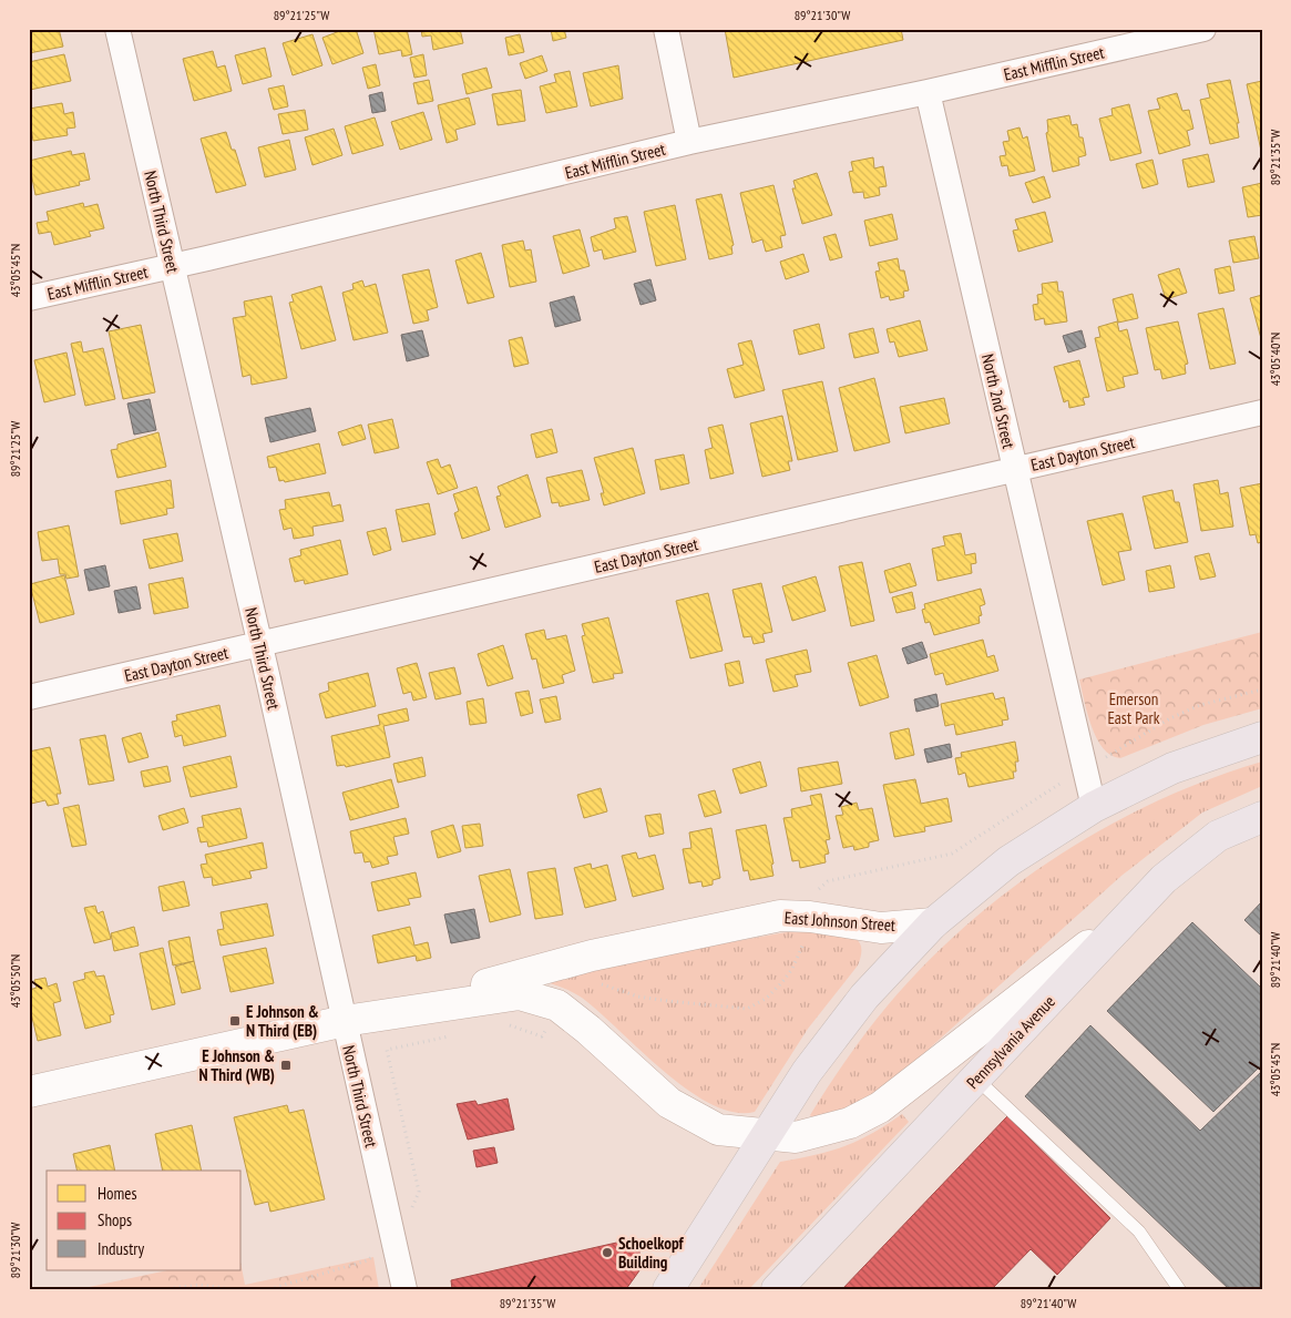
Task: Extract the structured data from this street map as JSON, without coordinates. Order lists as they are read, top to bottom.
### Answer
{
  "streets": {
    "main road": ["Pennsylvania Avenue"],
    "street": [
      "East Mifflin Street",
      "North Third Street",
      "North 2nd Street",
      "East Dayton Street",
      "East Johnson Street"
    ]
  },
  "crossings": [
    ["East Mifflin Street", "North Third Street"],
    ["East Mifflin Street", "North 2nd Street"],
    ["North Third Street", "East Dayton Street"],
    ["North Third Street", "East Johnson Street"],
    ["North 2nd Street", "East Dayton Street"],
    ["East Johnson Street", "Pennsylvania Avenue"]
  ],
  "parks": ["Emerson East Park"],
  "places": {
    "transit": ["E Johnson & N Third (EB)", "E Johnson & N Third (WB)"],
    "other": ["Schoelkopf Building"]
  },
  "legend": ["Homes", "Shops", "Industry"],
  "coordinates": [
    "89°21'25\"W",
    "89°21'30\"W",
    "89°21'35\"W",
    "43°05'45\"N",
    "43°05'40\"N",
    "89°21'40\"W",
    "43°05'50\"N"
  ]
}
